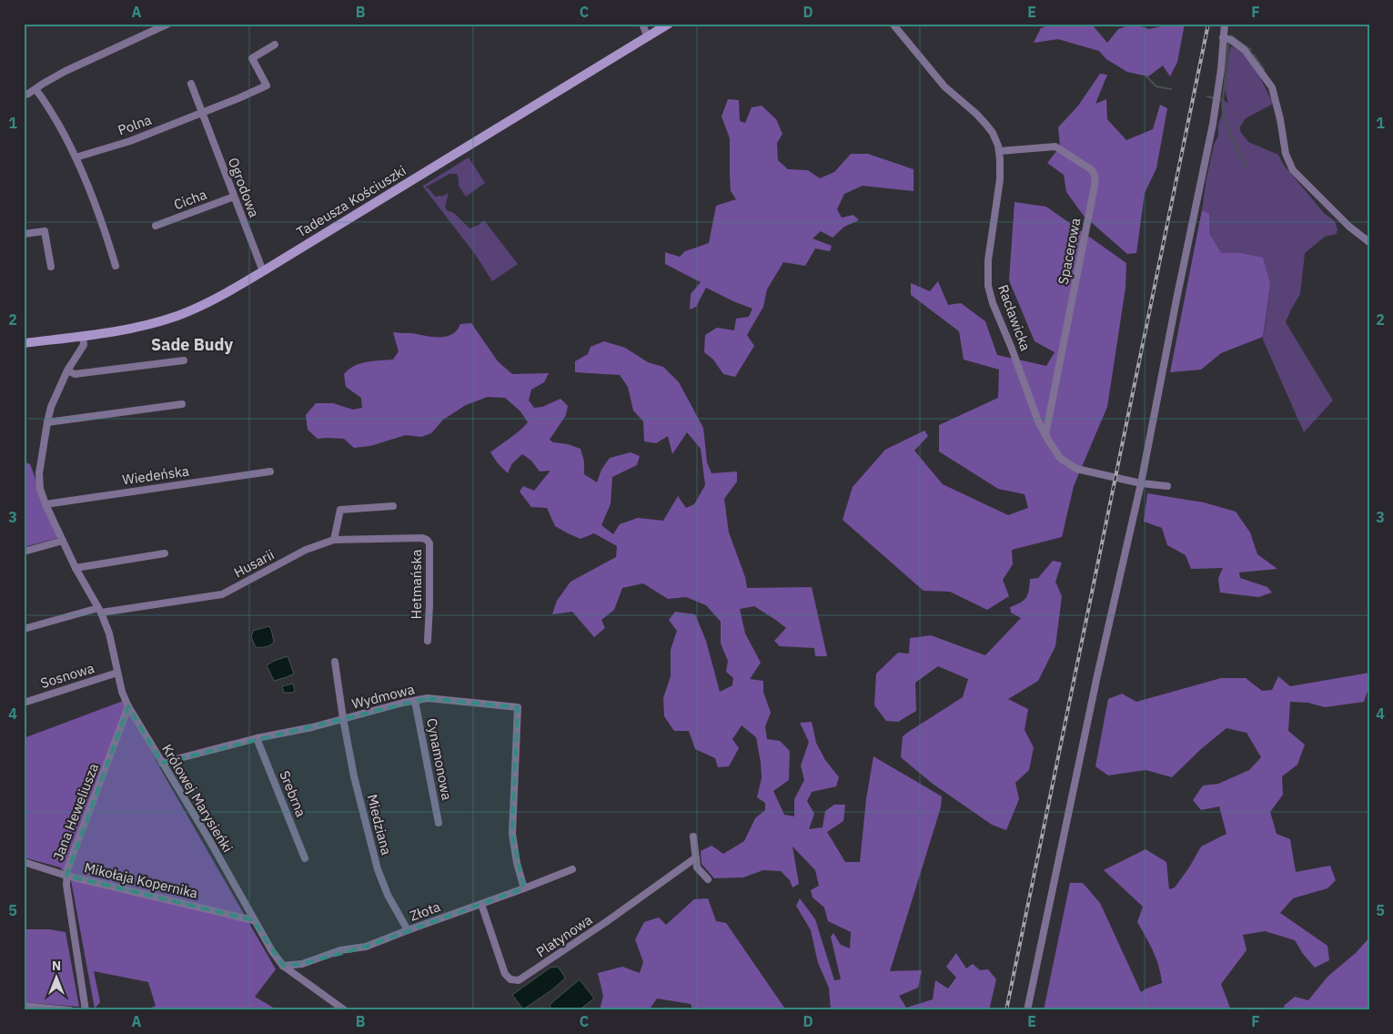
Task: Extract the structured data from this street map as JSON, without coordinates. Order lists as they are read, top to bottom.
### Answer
{
  "streets": {
    "main road": ["Tadeusza Kościuszki"],
    "street": [
      "Polna",
      "Ogrodowa",
      "Cicha",
      "Spacerowa",
      "Racławicka",
      "Wiedeńska",
      "Husarii",
      "Hetmańska",
      "Sosnowa",
      "Wydmowa",
      "Cynamonowa",
      "Srebrna",
      "Królowej Marysieńki",
      "Jana Heweliusza",
      "Miedziana",
      "Mikołaja Kopernika",
      "Złota",
      "Platynowa"
    ]
  },
  "crossings": [
    ["Polna", "Ogrodowa"],
    ["Ogrodowa", "Cicha"],
    ["Ogrodowa", "Tadeusza Kościuszki"],
    ["Tadeusza Kościuszki", "Królowej Marysieńki"],
    ["Spacerowa", "Racławicka"],
    ["Wiedeńska", "Królowej Marysieńki"],
    ["Husarii", "Hetmańska"],
    ["Husarii", "Królowej Marysieńki"],
    ["Sosnowa", "Królowej Marysieńki"],
    ["Wydmowa", "Cynamonowa"],
    ["Wydmowa", "Srebrna"],
    ["Wydmowa", "Królowej Marysieńki"],
    ["Wydmowa", "Miedziana"],
    ["Wydmowa", "Złota"],
    ["Królowej Marysieńki", "Jana Heweliusza"],
    ["Królowej Marysieńki", "Mikołaja Kopernika"],
    ["Królowej Marysieńki", "Złota"],
    ["Jana Heweliusza", "Mikołaja Kopernika"],
    ["Miedziana", "Złota"],
    ["Złota", "Platynowa"]
  ],
  "districts": ["Sade Budy"],
  "north": "top",
  "grid": {
    "columns": [
      "A",
      "B",
      "C",
      "D",
      "E",
      "F"
    ],
    "rows": [
      "1",
      "2",
      "3",
      "4",
      "5"
    ]
  }
}
